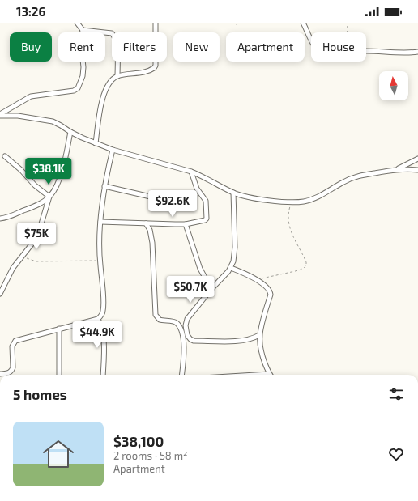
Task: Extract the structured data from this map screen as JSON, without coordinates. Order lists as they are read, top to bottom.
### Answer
{
  "north": "top",
  "page": {
    "status": "13:26",
    "chip": [
      "Buy",
      "Rent",
      "Filters",
      "New",
      "Apartment",
      "House"
    ],
    "price": [
      "$38.1K",
      "$92.6K",
      "$75K",
      "$50.7K",
      "$44.9K"
    ],
    "heading": "5 homes",
    "list": [
      {
        "name": "$38,100",
        "note": "2 rooms · 58 m² · Apartment"
      }
    ]
  }
}
